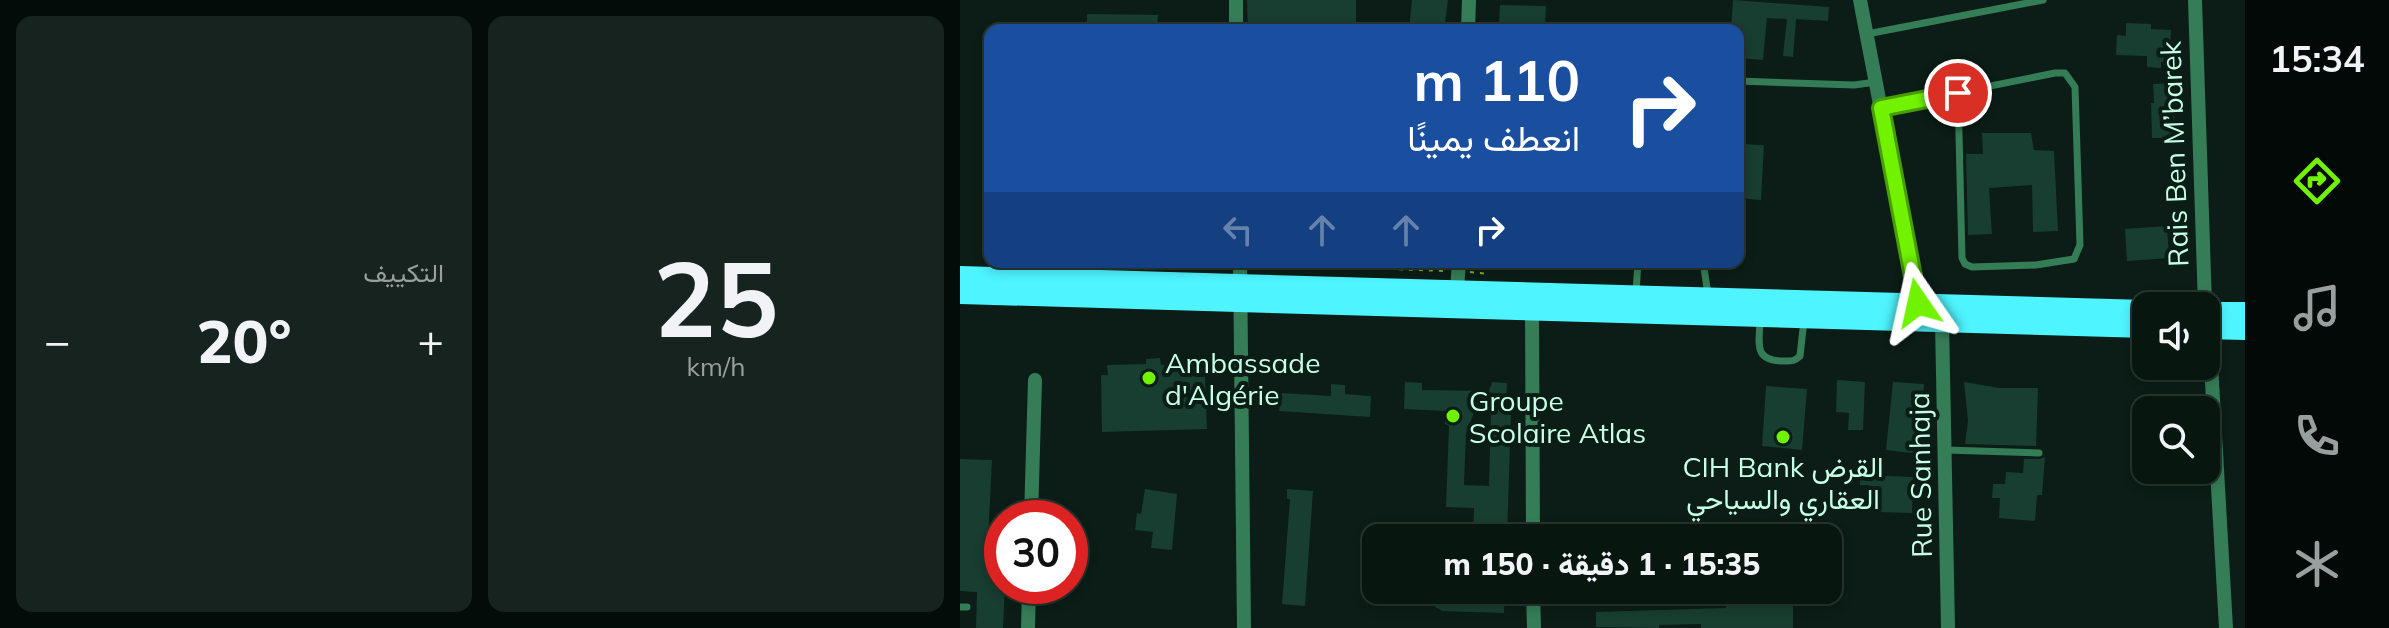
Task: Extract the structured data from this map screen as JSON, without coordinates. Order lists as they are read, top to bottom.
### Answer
{
  "streets": {
    "street": ["Rais Ben M’barek", "Rue Sanhaja"]
  },
  "places": ["Ambassade d'Algérie", "Groupe Scolaire Atlas", "CIH Bank القرض العقاري والسياحي"],
  "page": {
    "tabs": "15:34",
    "tile": [
      ["25", "km/h"],
      "التكييف"
    ],
    "turn": ["110 m", "انعطف يمينًا"],
    "heat": ["−", "20°", "+"],
    "limit": "30",
    "trip": "15:35 · 1 دقيقة · 150 m"
  }
}
